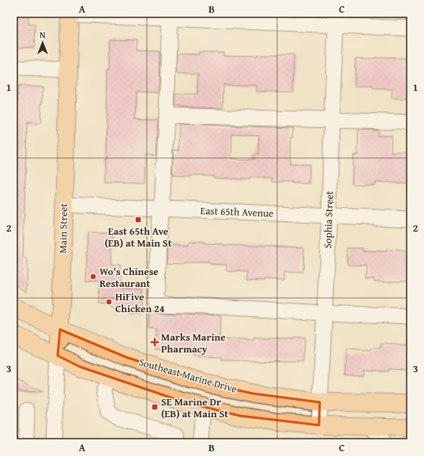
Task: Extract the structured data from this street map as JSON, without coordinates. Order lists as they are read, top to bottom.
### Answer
{
  "streets": {
    "main road": ["Main Street", "Southeast Marine Drive"],
    "street": ["East 65th Avenue", "Sophia Street"]
  },
  "crossings": [
    ["East 65th Avenue", "Sophia Street"],
    ["East 65th Avenue", "Main Street"],
    ["Sophia Street", "Southeast Marine Drive"],
    ["Main Street", "Southeast Marine Drive"]
  ],
  "places": {
    "transit": ["East 65th Ave (EB) at Main St", "SE Marine Dr (EB) at Main St"],
    "other": ["Wo's Chinese Restaurant", "HiFive Chicken 24"],
    "health": ["Marks Marine Pharmacy"]
  },
  "north": "top",
  "grid": {
    "columns": ["A", "B", "C"],
    "rows": ["1", "2", "3"]
  }
}
